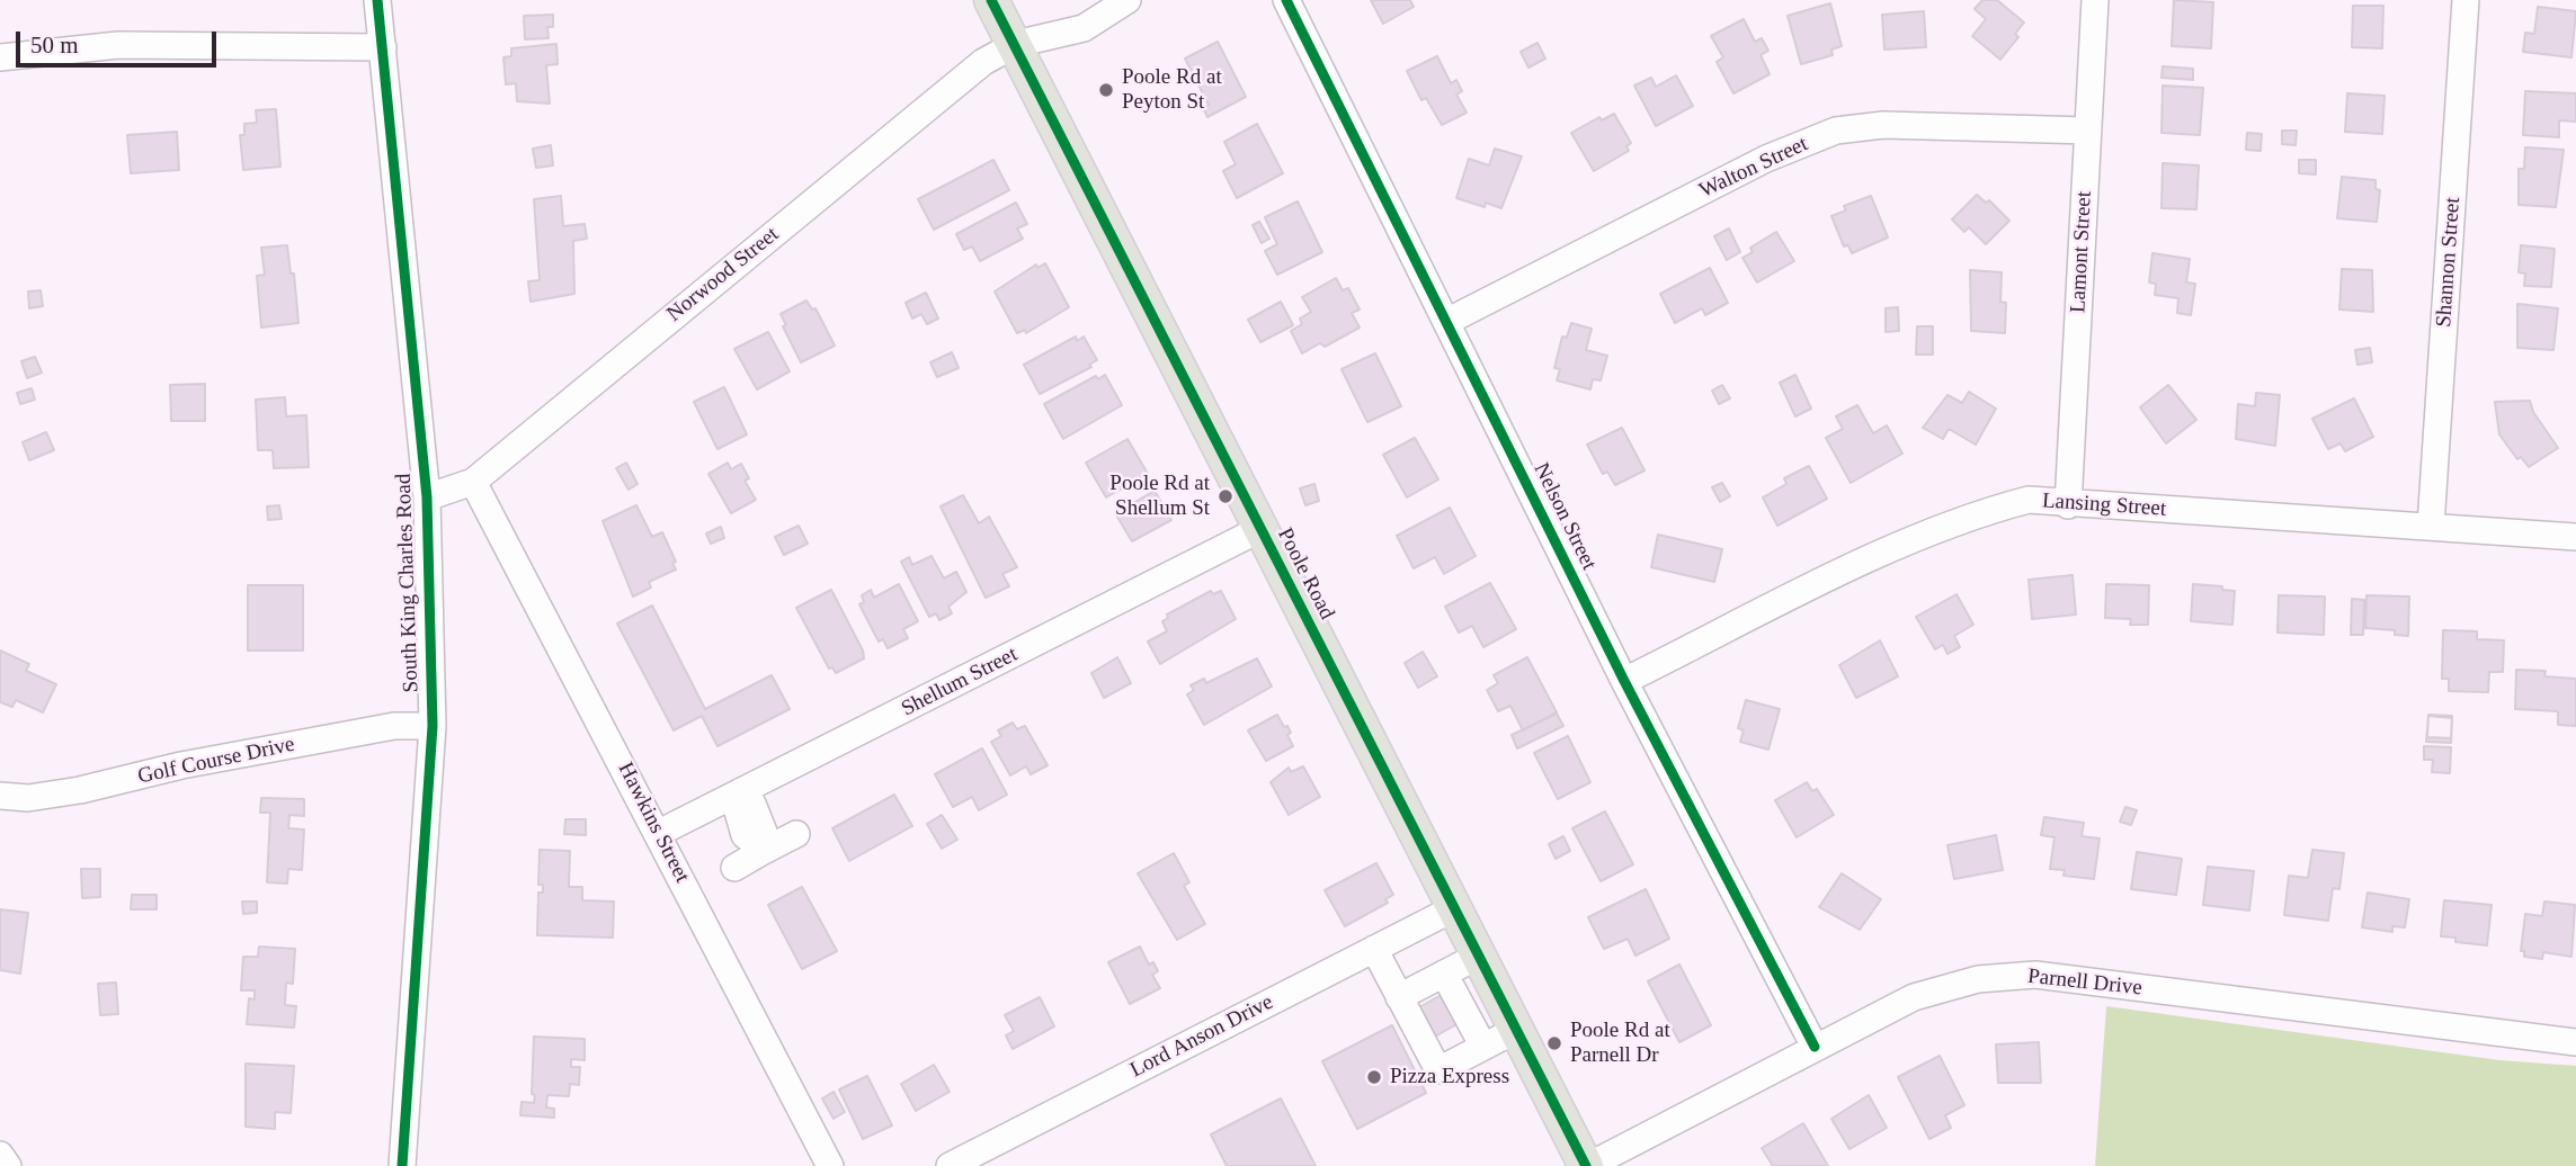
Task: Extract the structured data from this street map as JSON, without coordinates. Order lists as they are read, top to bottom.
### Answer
{
  "streets": {
    "main road": ["Poole Road"],
    "street": [
      "Walton Street",
      "Lamont Street",
      "Shannon Street",
      "Norwood Street",
      "Lansing Street",
      "Nelson Street",
      "South King Charles Road",
      "Shellum Street",
      "Golf Course Drive",
      "Hawkins Street",
      "Parnell Drive",
      "Lord Anson Drive"
    ]
  },
  "crossings": [
    ["Walton Street", "Lamont Street"],
    ["Walton Street", "Nelson Street"],
    ["Lamont Street", "Lansing Street"],
    ["Shannon Street", "Lansing Street"],
    ["Norwood Street", "Poole Road"],
    ["Norwood Street", "South King Charles Road"],
    ["Norwood Street", "Hawkins Street"],
    ["Lansing Street", "Nelson Street"],
    ["Nelson Street", "Parnell Drive"],
    ["Poole Road", "Shellum Street"],
    ["Poole Road", "Parnell Drive"],
    ["Poole Road", "Lord Anson Drive"],
    ["South King Charles Road", "Golf Course Drive"],
    ["Shellum Street", "Hawkins Street"]
  ],
  "places": [
    "Poole Rd at Peyton St",
    "Poole Rd at Shellum St",
    "Poole Rd at Parnell Dr",
    "Pizza Express"
  ],
  "scale_bar": "50 m"
}
